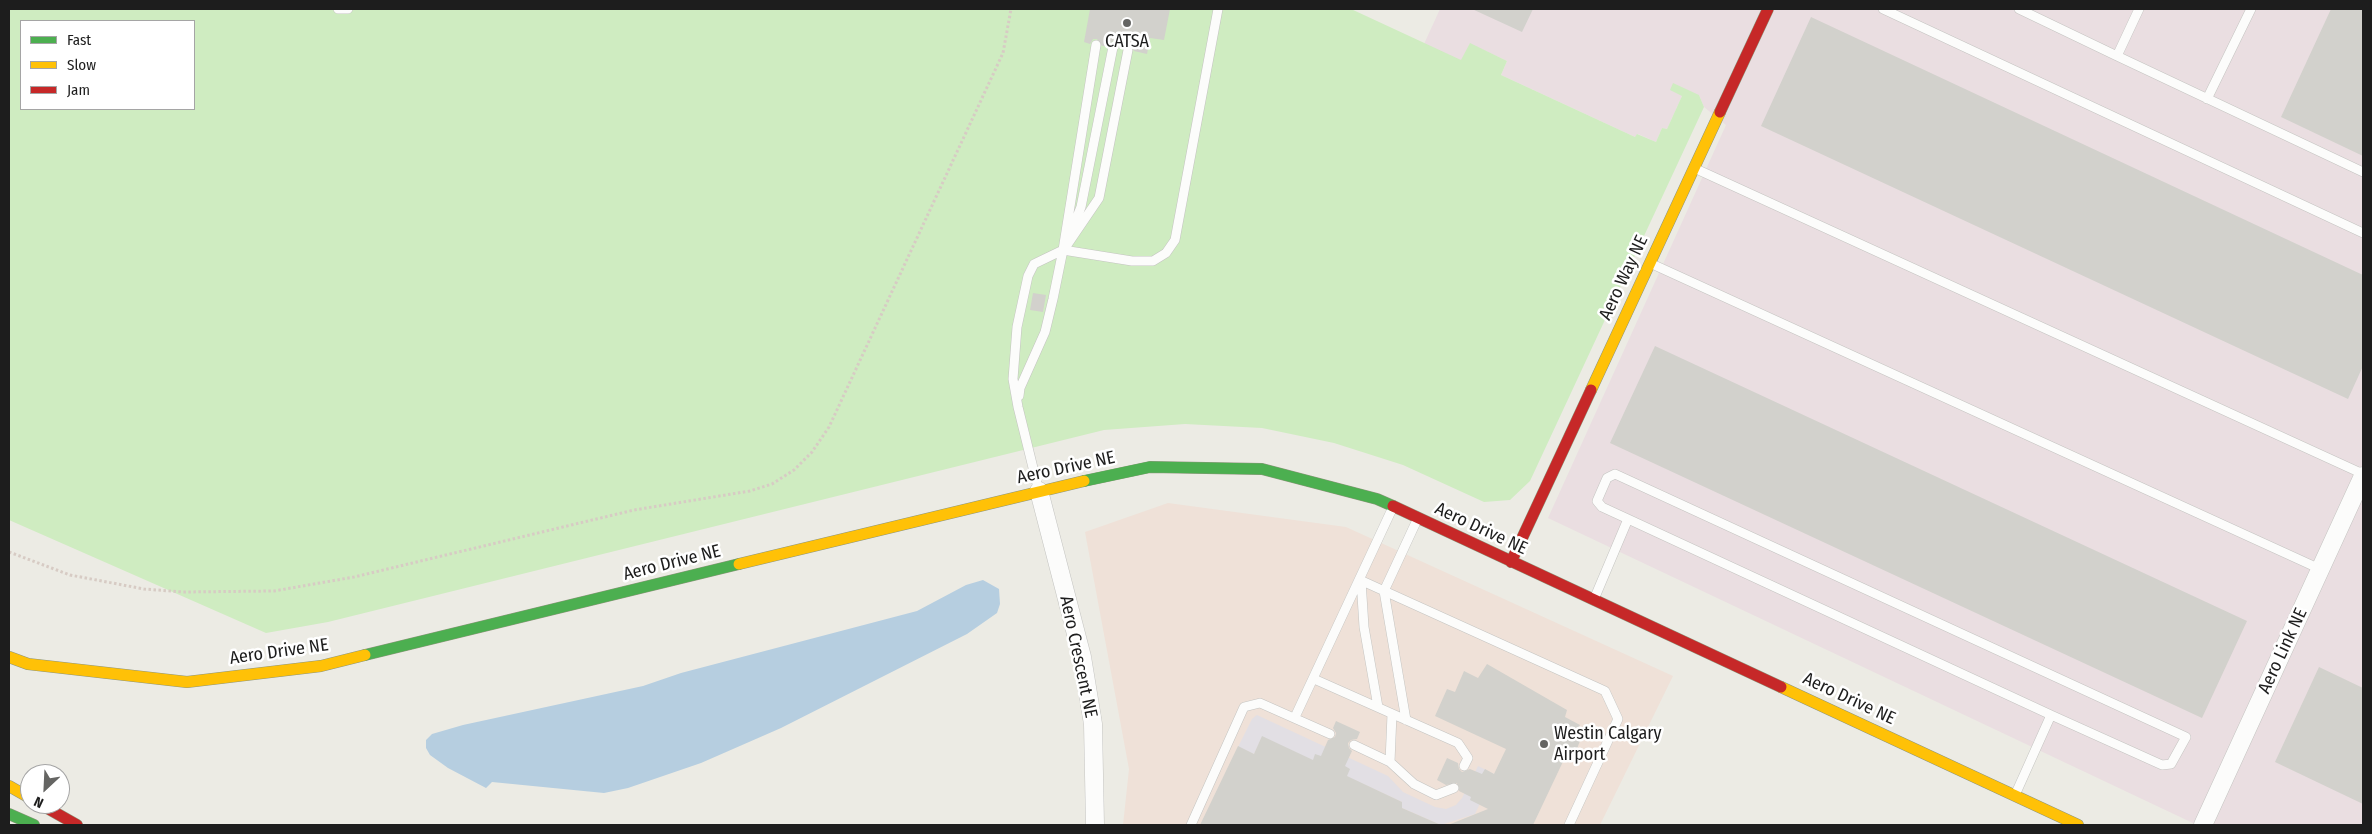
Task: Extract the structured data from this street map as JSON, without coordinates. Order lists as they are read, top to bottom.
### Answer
{
  "streets": {
    "main road": ["Aero Way NE", "Aero Drive NE"],
    "street": ["Aero Link NE", "Aero Crescent NE"]
  },
  "crossings": [
    ["Aero Way NE", "Aero Drive NE"],
    ["Aero Drive NE", "Aero Crescent NE"]
  ],
  "places": ["CATSA", "Westin Calgary Airport"],
  "legend": ["Fast", "Slow", "Jam"],
  "north": "bottom left"
}
